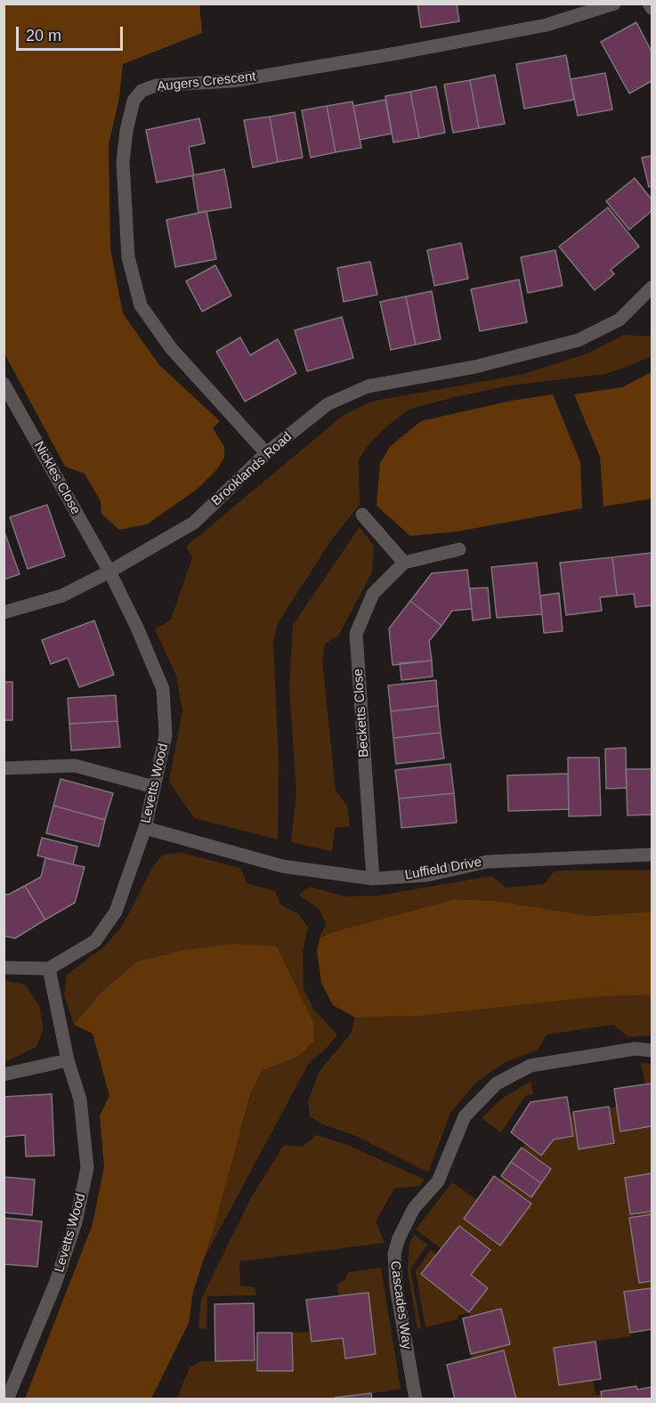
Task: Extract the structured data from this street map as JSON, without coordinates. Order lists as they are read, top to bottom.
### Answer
{
  "streets": {
    "street": [
      "Augers Crescent",
      "Brooklands Road",
      "Nickles Close",
      "Becketts Close",
      "Levetts Wood",
      "Luffield Drive",
      "Cascades Way"
    ]
  },
  "crossings": [
    ["Augers Crescent", "Brooklands Road"],
    ["Brooklands Road", "Nickles Close"],
    ["Brooklands Road", "Levetts Wood"],
    ["Nickles Close", "Levetts Wood"],
    ["Becketts Close", "Luffield Drive"],
    ["Levetts Wood", "Luffield Drive"]
  ],
  "scale_bar": "20 m"
}
